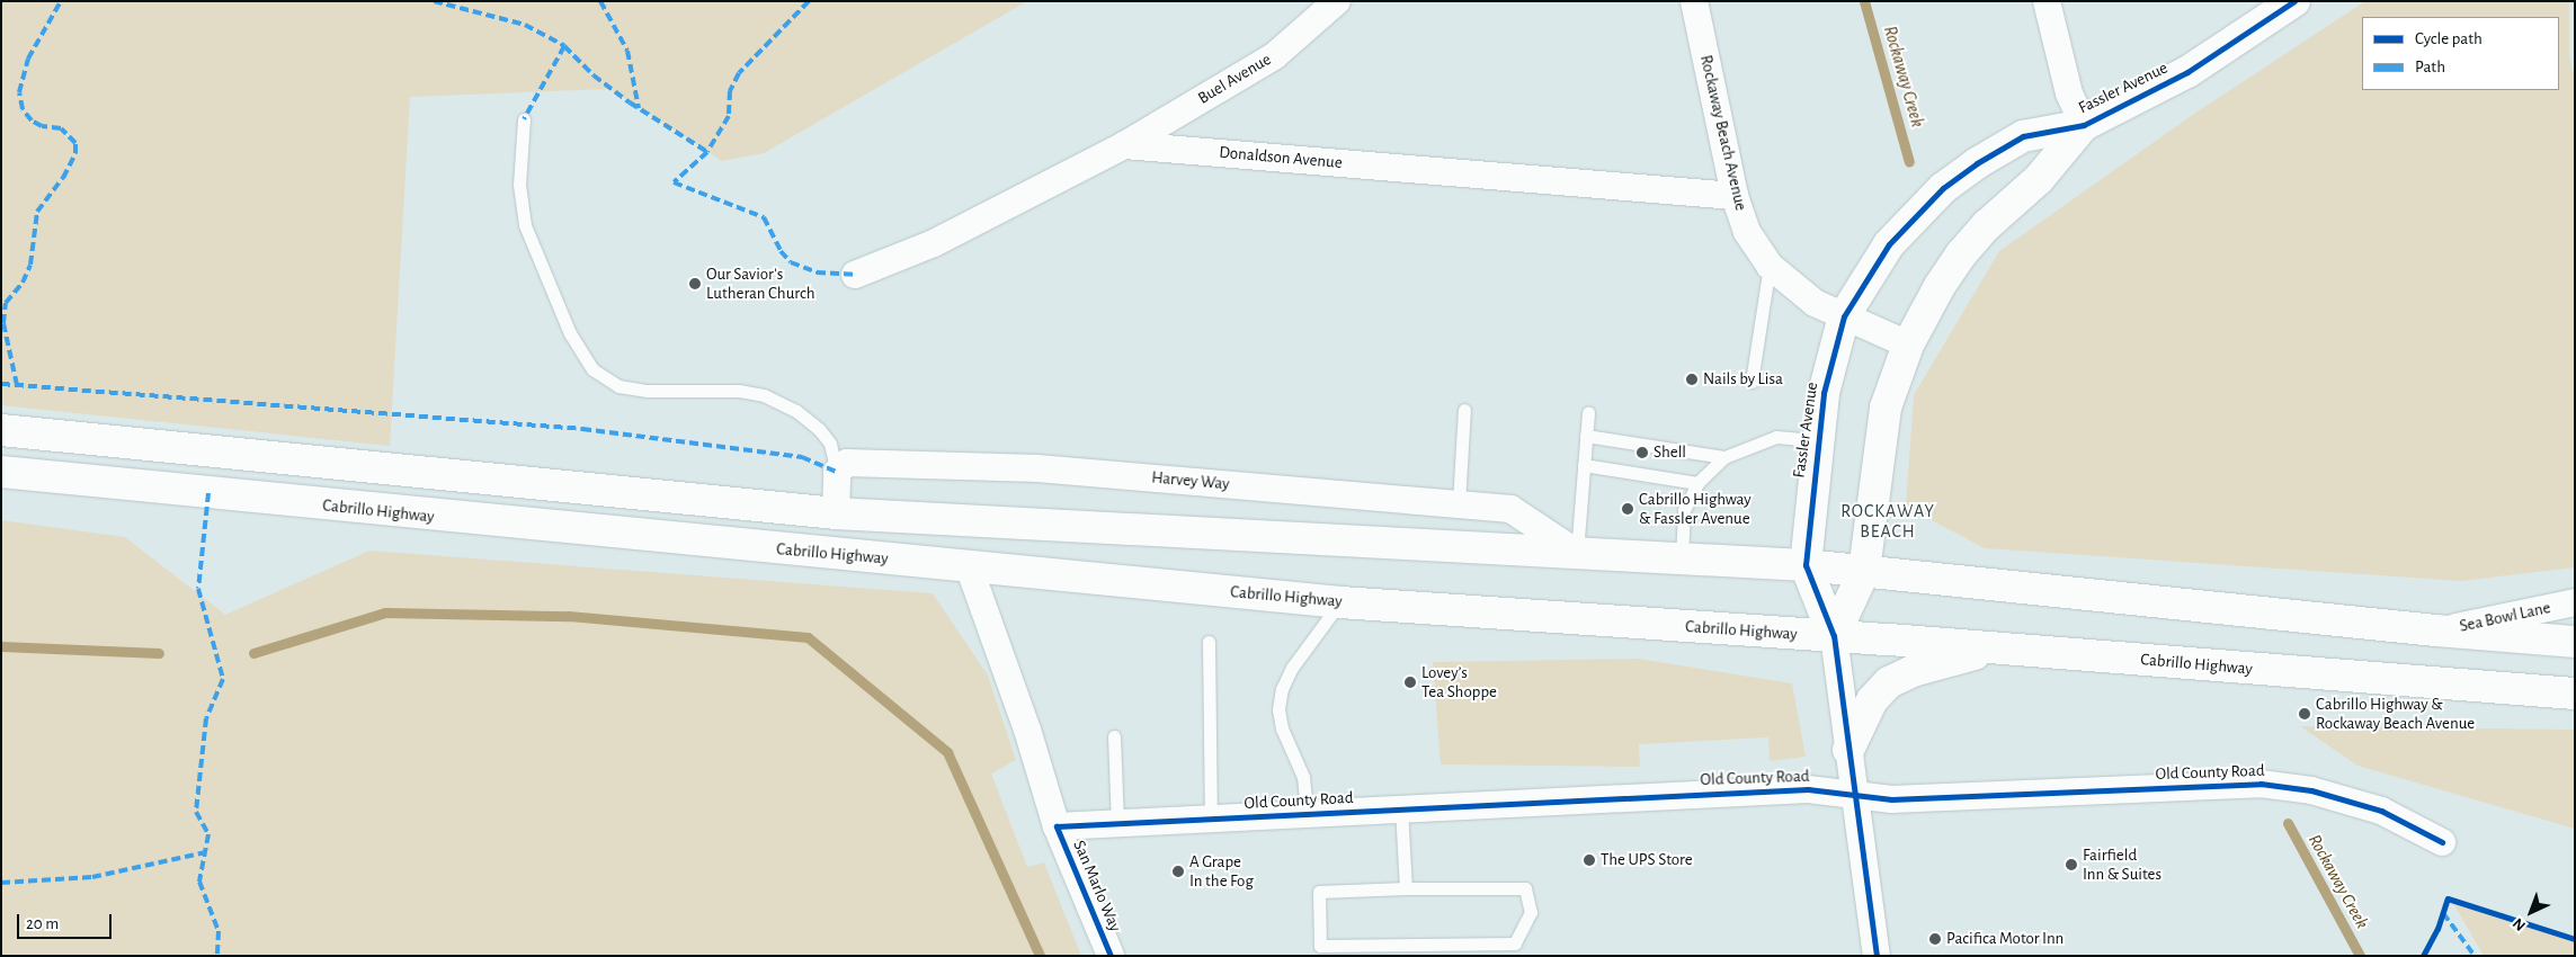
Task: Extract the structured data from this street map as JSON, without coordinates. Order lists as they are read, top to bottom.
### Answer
{
  "streets": {
    "main road": ["Fassler Avenue", "Cabrillo Highway"],
    "street": [
      "Buel Avenue",
      "Rockaway Beach Avenue",
      "Donaldson Avenue",
      "Harvey Way",
      "Sea Bowl Lane",
      "Old County Road",
      "San Marlo Way"
    ]
  },
  "crossings": [
    ["Buel Avenue", "Donaldson Avenue"],
    ["Fassler Avenue", "Rockaway Beach Avenue"],
    ["Fassler Avenue", "Cabrillo Highway"],
    ["Rockaway Beach Avenue", "Donaldson Avenue"],
    ["Cabrillo Highway", "San Marlo Way"],
    ["Old County Road", "San Marlo Way"]
  ],
  "districts": ["ROCKAWAY BEACH"],
  "water": ["Rockaway Creek"],
  "places": [
    "Our Savior's Lutheran Church",
    "Nails by Lisa",
    "Shell",
    "Cabrillo Highway & Fassler Avenue",
    "Lovey’s Tea Shoppe",
    "Cabrillo Highway & Rockaway Beach Avenue",
    "The UPS Store",
    "Fairfield Inn & Suites",
    "A Grape In the Fog",
    "Pacifica Motor Inn"
  ],
  "legend": ["Cycle path", "Path"],
  "scale_bar": "20 m",
  "north": "bottom left"
}
